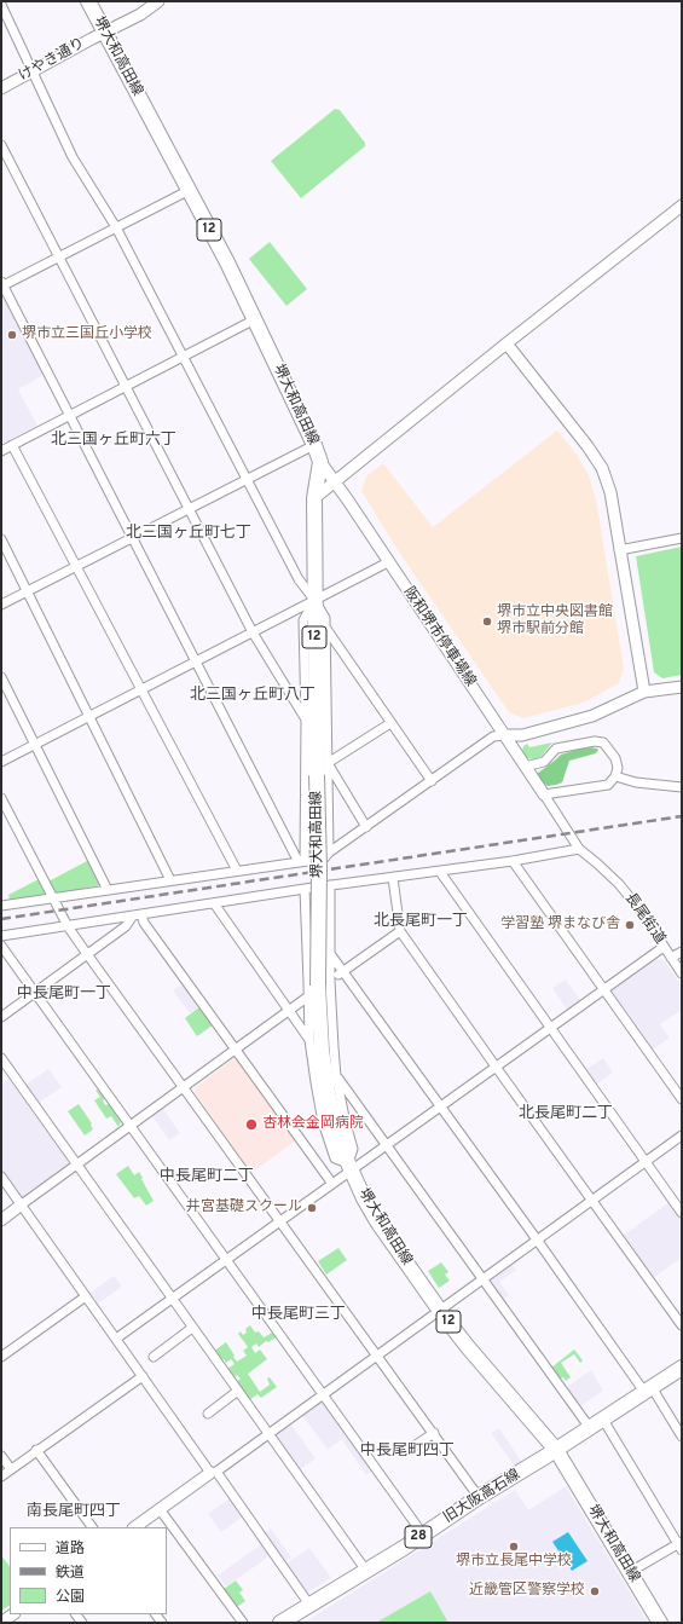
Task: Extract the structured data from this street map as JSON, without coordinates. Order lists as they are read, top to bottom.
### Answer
{
  "streets": {
    "main road": [
      "堺大和高田線",
      "12",
      "旧大阪高石線",
      "28"
    ],
    "street": ["けやき通り", "阪和堺市停車場線", "長尾街道"]
  },
  "crossings": [
    ["堺大和高田線", "けやき通り"],
    ["堺大和高田線", "阪和堺市停車場線"],
    ["堺大和高田線", "旧大阪高石線"],
    ["阪和堺市停車場線", "長尾街道"]
  ],
  "districts": [
    "北三国ヶ丘町六丁",
    "北三国ヶ丘町七丁",
    "北三国ヶ丘町八丁",
    "北長尾町一丁",
    "中長尾町一丁",
    "北長尾町二丁",
    "中長尾町二丁",
    "中長尾町三丁",
    "中長尾町四丁",
    "南長尾町四丁"
  ],
  "places": [
    "堺市立三国丘小学校",
    "堺市立中央図書館 堺市駅前分館",
    "学習塾 堺まなび舎",
    "杏林会金岡病院",
    "井宮基礎スクール",
    "堺市立長尾中学校",
    "近畿管区警察学校"
  ],
  "legend": ["道路", "鉄道", "公園"]
}
